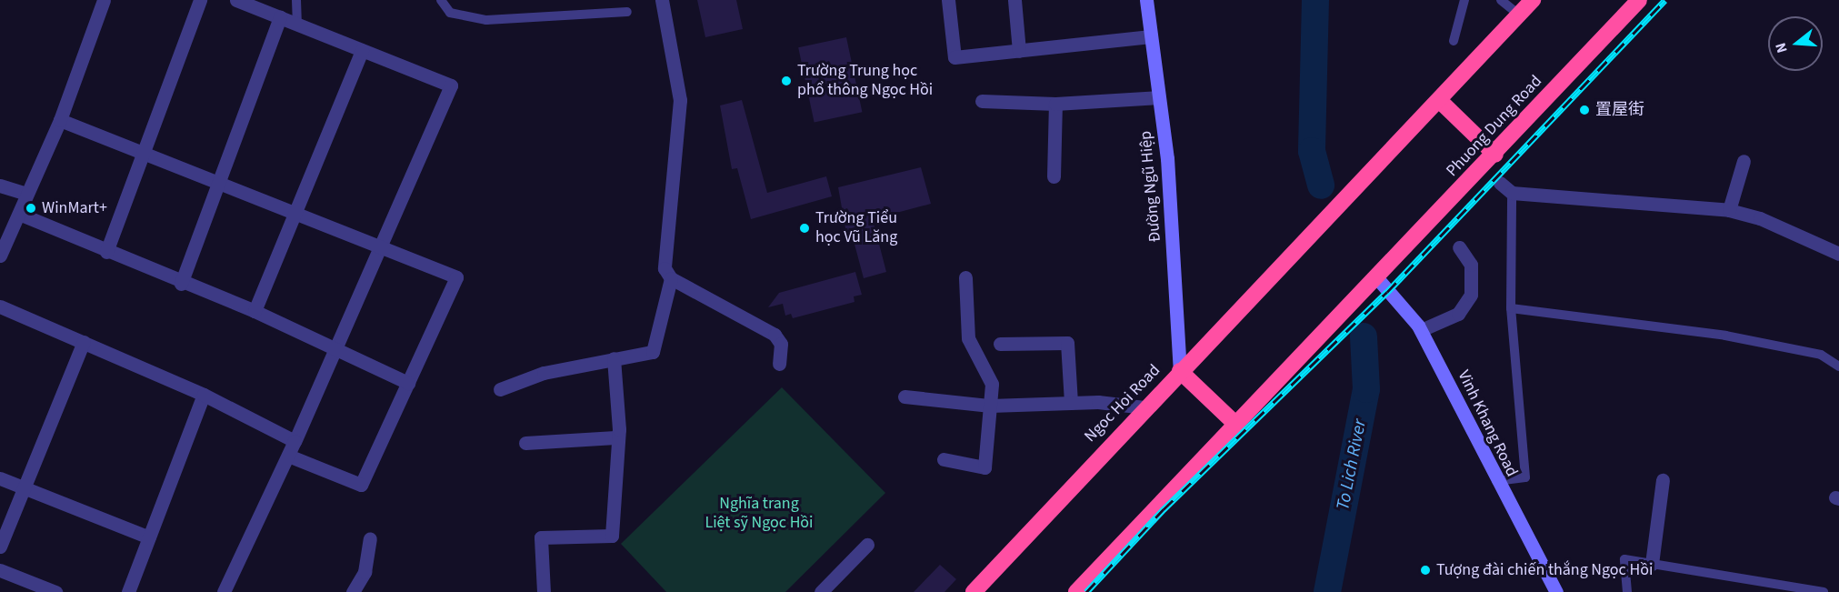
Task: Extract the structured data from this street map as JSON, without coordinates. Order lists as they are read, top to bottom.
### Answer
{
  "streets": {
    "highway": ["Phuong Dung Road", "Ngoc Hoi Road"],
    "street": ["Đường Ngũ Hiệp", "Vinh Khang Road"]
  },
  "crossings": [
    ["Phuong Dung Road", "Vinh Khang Road"],
    ["Đường Ngũ Hiệp", "Ngoc Hoi Road"]
  ],
  "water": ["To Lich River"],
  "parks": ["Nghĩa trang Liệt sỹ Ngọc Hồi"],
  "places": [
    "Trường Trung học phổ thông Ngọc Hồi",
    "置屋街",
    "WinMart+",
    "Trường Tiểu học Vũ Lăng",
    "Tượng đài chiến thắng Ngọc Hồi"
  ],
  "north": "left"
}
